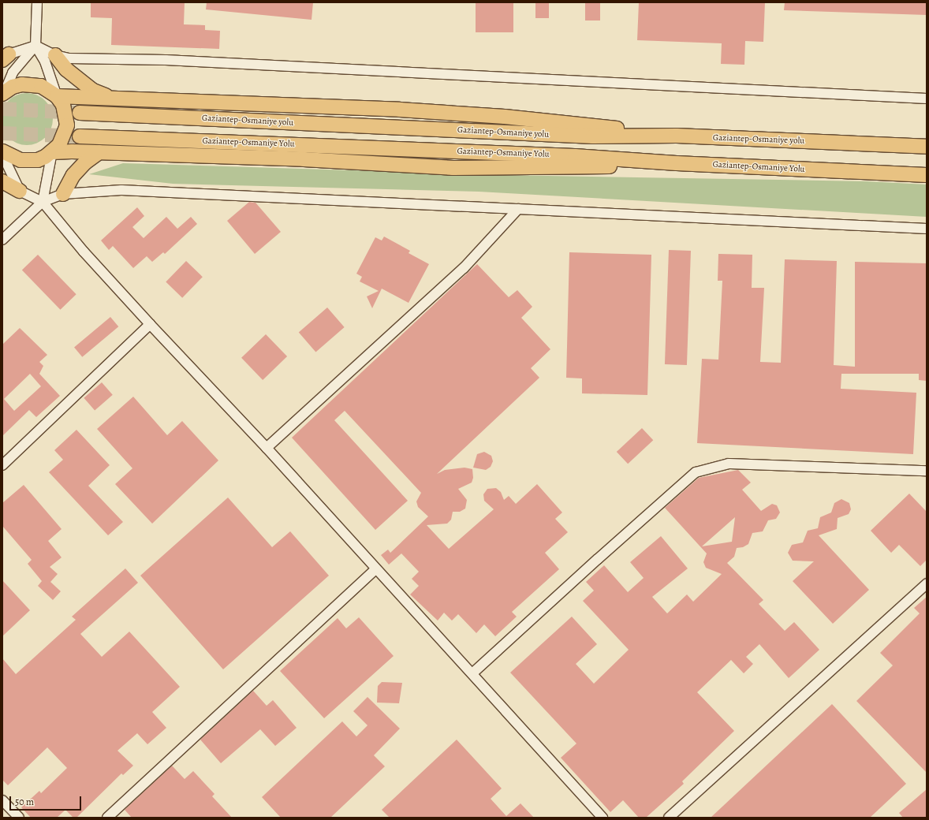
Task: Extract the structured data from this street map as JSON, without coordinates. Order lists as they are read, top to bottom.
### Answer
{
  "streets": {
    "highway": ["Gaziantep-Osmaniye yolu", "Gaziantep-Osmaniye Yolu"]
  },
  "scale_bar": "50 m"
}
